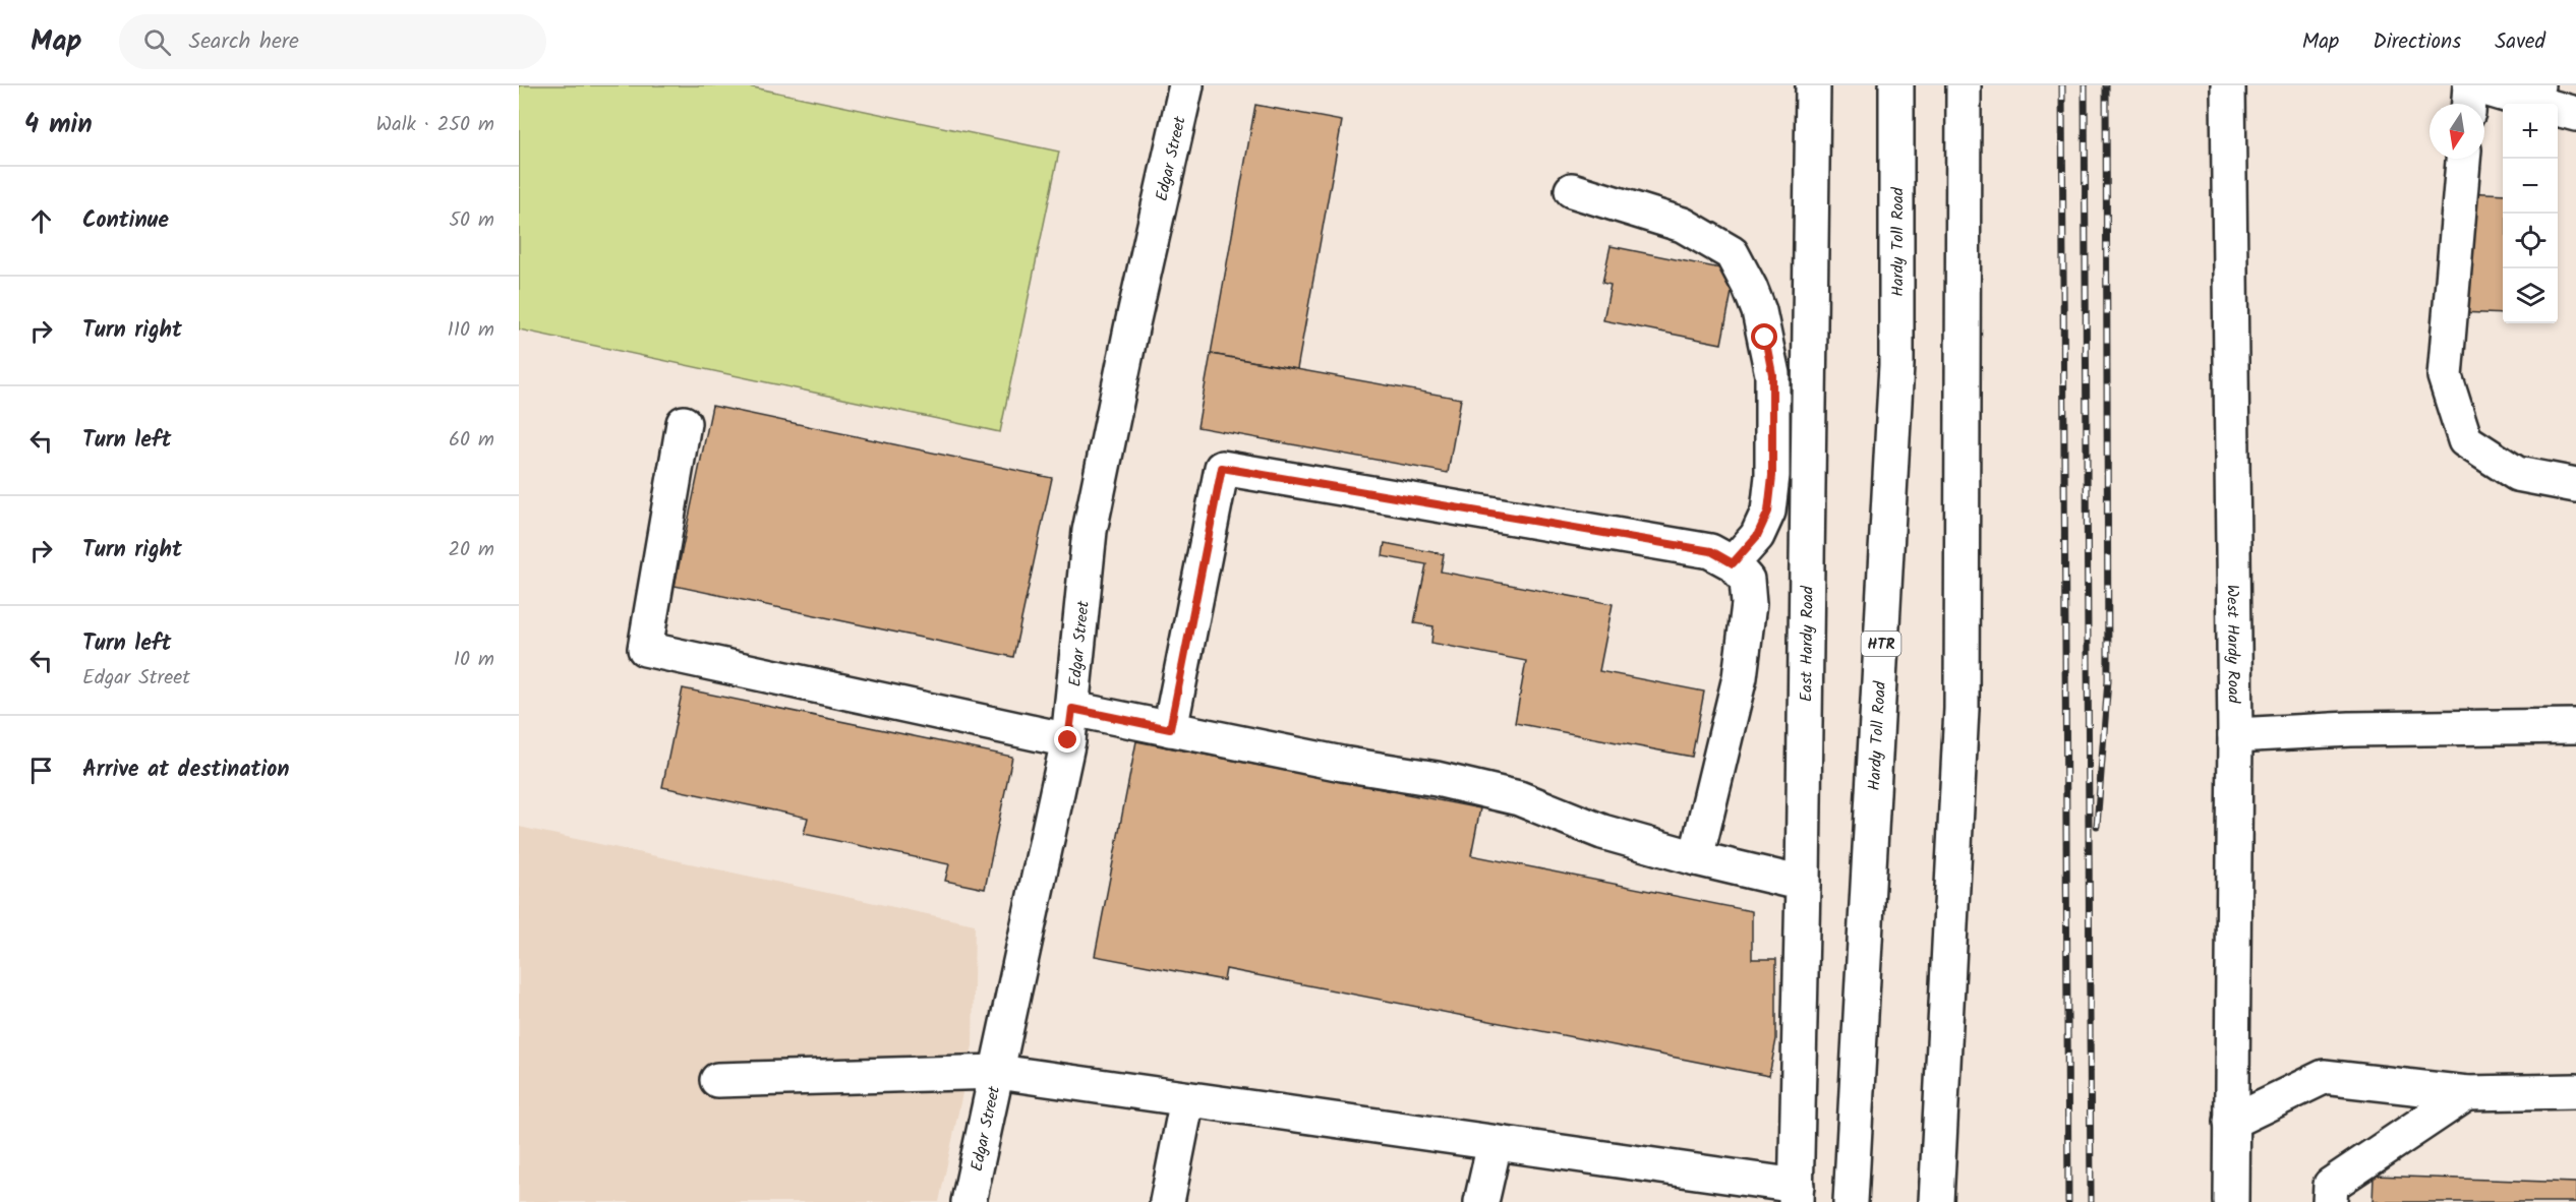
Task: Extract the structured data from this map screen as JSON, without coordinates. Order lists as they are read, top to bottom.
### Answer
{
  "streets": {
    "main road": [
      "Edgar Street",
      "Hardy Toll Road",
      "East Hardy Road",
      "HTR",
      "West Hardy Road"
    ]
  },
  "north": "bottom",
  "page": {
    "header": "Map",
    "search": "Search here",
    "nav": ["Map", "Directions", "Saved"],
    "heading": ["4 min", "Walk · 250 m"],
    "map_buttons": ["+", "−"],
    "list": [
      ["Continue", "50 m"],
      ["Turn right", "110 m"],
      ["Turn left", "60 m"],
      ["Turn right", "20 m"],
      ["Turn left", "Edgar Street", "10 m"],
      "Arrive at destination"
    ]
  }
}
